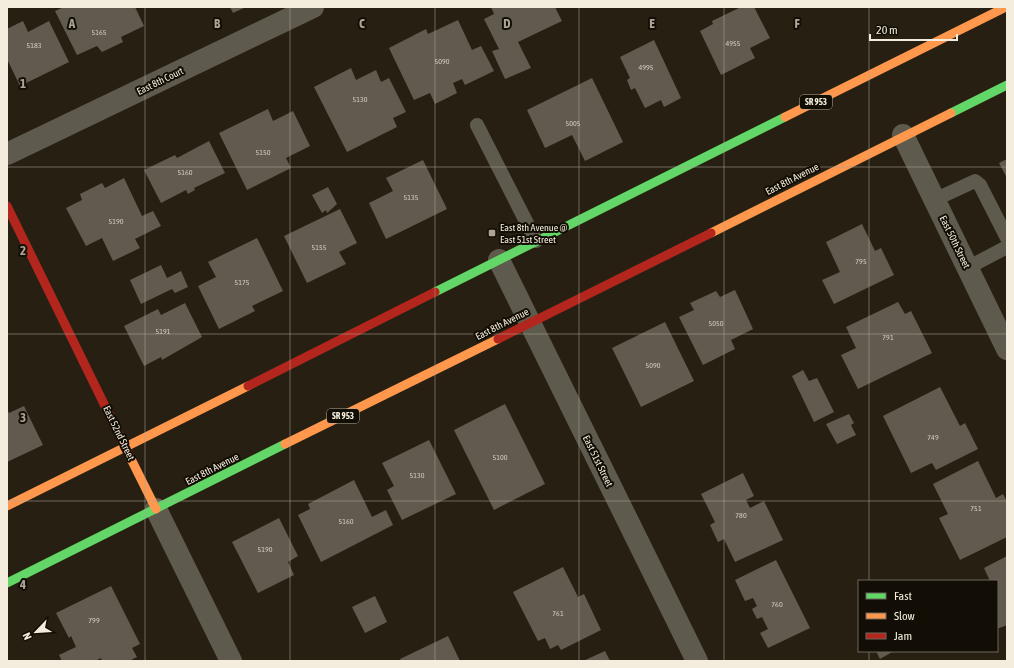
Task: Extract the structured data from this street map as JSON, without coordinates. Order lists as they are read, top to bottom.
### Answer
{
  "streets": {
    "main road": ["SR 953", "East 8th Avenue", "East 52nd Street"],
    "street": ["East 8th Court", "East 50th Street", "East 51st Street"]
  },
  "crossings": [
    ["SR 953", "East 52nd Street"],
    ["SR 953", "East 51st Street"],
    ["East 8th Avenue", "East 50th Street"],
    ["East 8th Avenue", "East 52nd Street"],
    ["East 8th Avenue", "East 51st Street"]
  ],
  "places": {
    "transit": ["East 8th Avenue @ East 51st Street"]
  },
  "house_numbers": [
    "5165",
    "4955",
    "5183",
    "5090",
    "4995",
    "5130",
    "5005",
    "5150",
    "5160",
    "5135",
    "5190",
    "5155",
    "795",
    "5175",
    "5050",
    "5191",
    "791",
    "5090",
    "749",
    "5100",
    "5130",
    "751",
    "780",
    "5160",
    "5190",
    "760",
    "761",
    "799"
  ],
  "legend": ["Fast", "Slow", "Jam"],
  "scale_bar": "20 m",
  "north": "bottom left",
  "grid": {
    "columns": [
      "A",
      "B",
      "C",
      "D",
      "E",
      "F"
    ],
    "rows": [
      "1",
      "2",
      "3",
      "4"
    ]
  }
}
